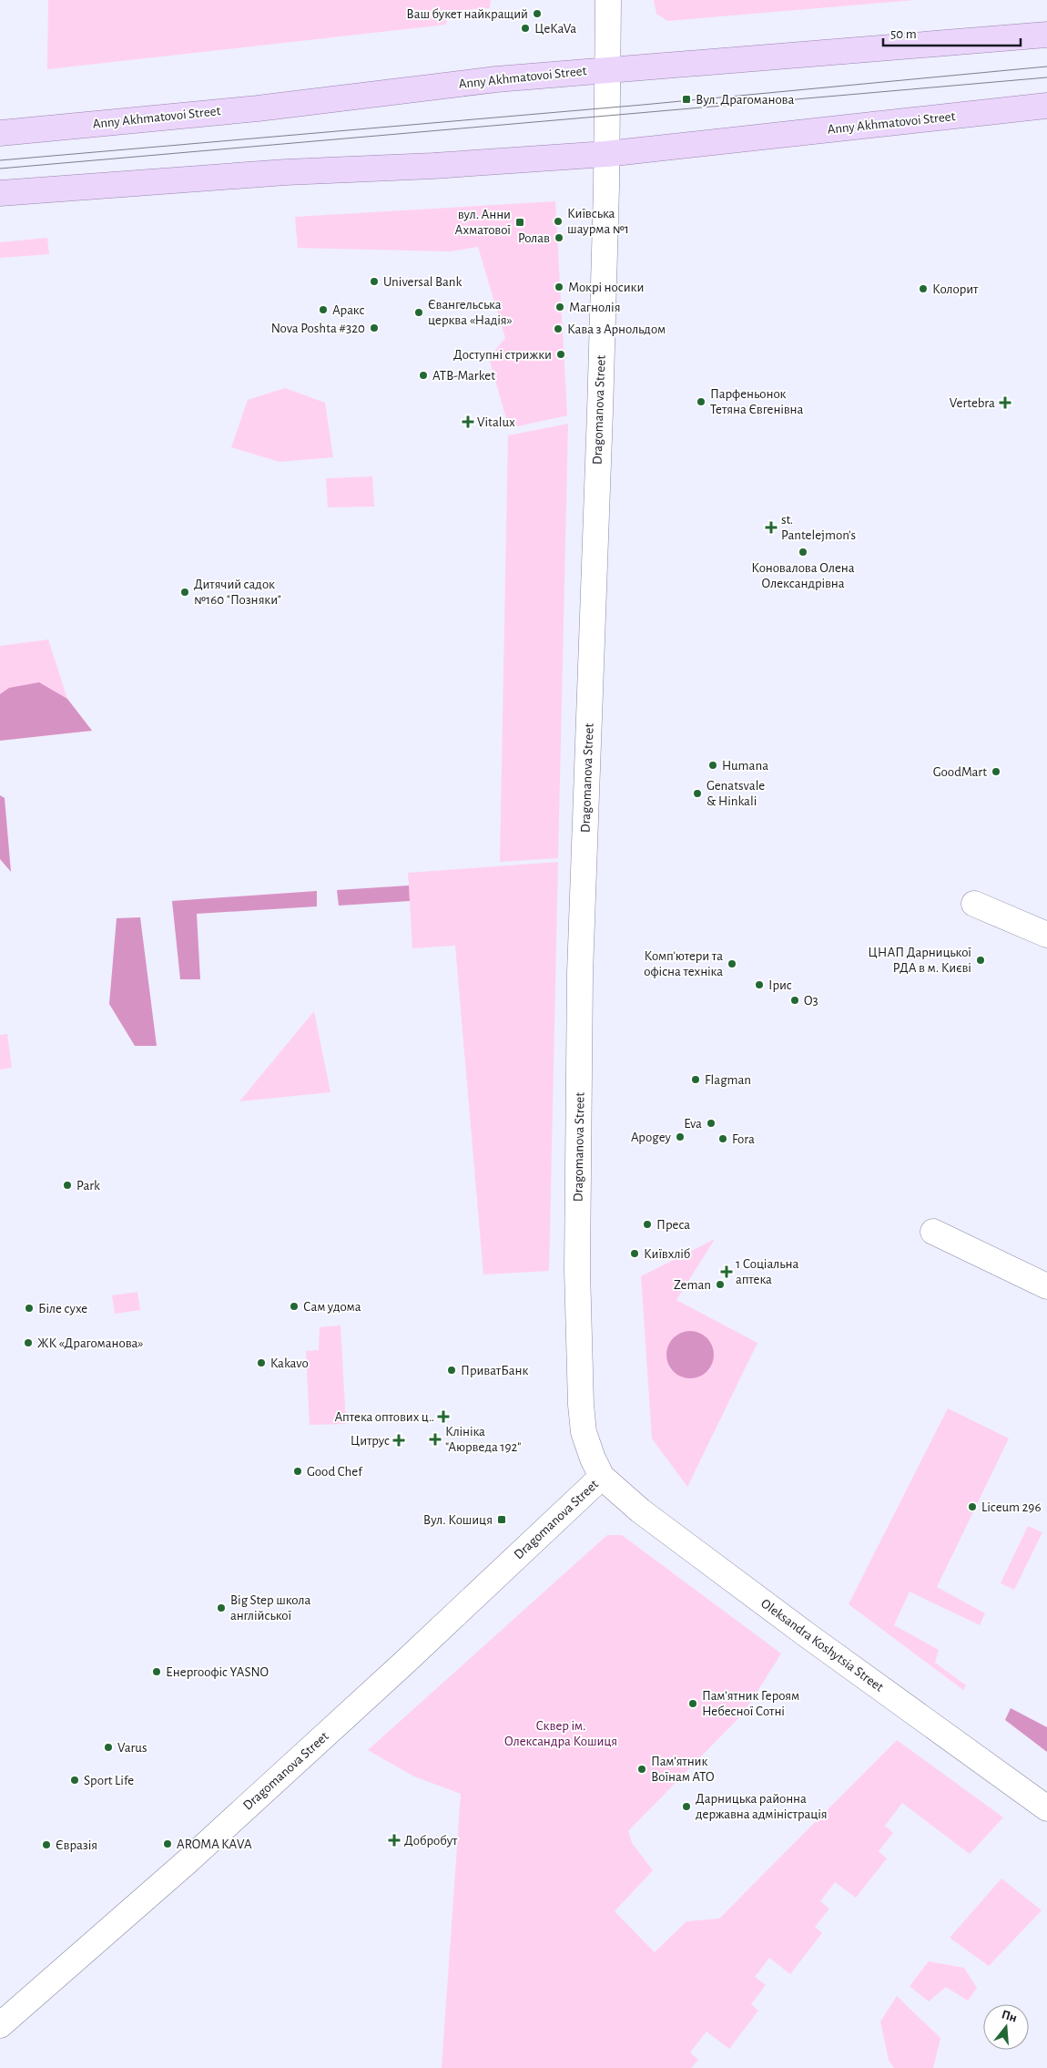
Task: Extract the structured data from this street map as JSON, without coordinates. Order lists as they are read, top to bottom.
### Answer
{
  "streets": {
    "main road": ["Anny Akhmatovoi Street"],
    "street": ["Dragomanova Street", "Oleksandra Koshytsia Street"]
  },
  "crossings": [
    ["Anny Akhmatovoi Street", "Dragomanova Street"],
    ["Dragomanova Street", "Oleksandra Koshytsia Street"]
  ],
  "parks": ["Сквер ім. Олександра Кошиця"],
  "places": {
    "other": [
      "Ваш букет найкращий",
      "ЦеKaVa",
      "Київська шаурма №1",
      "Ролав",
      "Universal Bank",
      "Мокрі носики",
      "Колорит",
      "Магнолія",
      "Аракс",
      "Євангельська церква «Надія»",
      "Nova Poshta #320",
      "Кава з Арнольдом",
      "Доступні стрижки",
      "ATB-Market",
      "Парфеньонок Тетяна Євгенівна",
      "Коновалова Олена Олександрівна",
      "Дитячий садок №160 \"Позняки\"",
      "Humana",
      "GoodMart",
      "Genatsvale & Hinkali",
      "ЦНАП Дарницької РДА в м. Києві",
      "Комп'ютери та офісна техніка",
      "Ірис",
      "O3",
      "Flagman",
      "Eva",
      "Apogeу",
      "Fora",
      "Park",
      "Преса",
      "Київхліб",
      "Zeman",
      "Сам удома",
      "Біле сухе",
      "ЖК «Драгоманова»",
      "Kakavo",
      "ПриватБанк",
      "Good Chef",
      "Liceum 296",
      "Big Step школа англiйськоï",
      "Енергоофіс YASNO",
      "Пам'ятник Героям Небесної Сотні",
      "Varus",
      "Пам’ятник Воїнам АТО",
      "Sport Life",
      "Дарницька районна державна адміністрація",
      "AROMA KAVA",
      "Євразія"
    ],
    "transit": ["Вул. Драгоманова", "вул. Анни Ахматової", "Вул. Кошиця"],
    "health": [
      "Vertebra",
      "Vitalux",
      "st. Pantelejmon's",
      "1 Соціальна аптека",
      "Аптека оптових ц‥",
      "Клініка \"Аюрведа 192\"",
      "Цитрус",
      "Добробут"
    ]
  },
  "scale_bar": "50 m",
  "north": "top"
}
